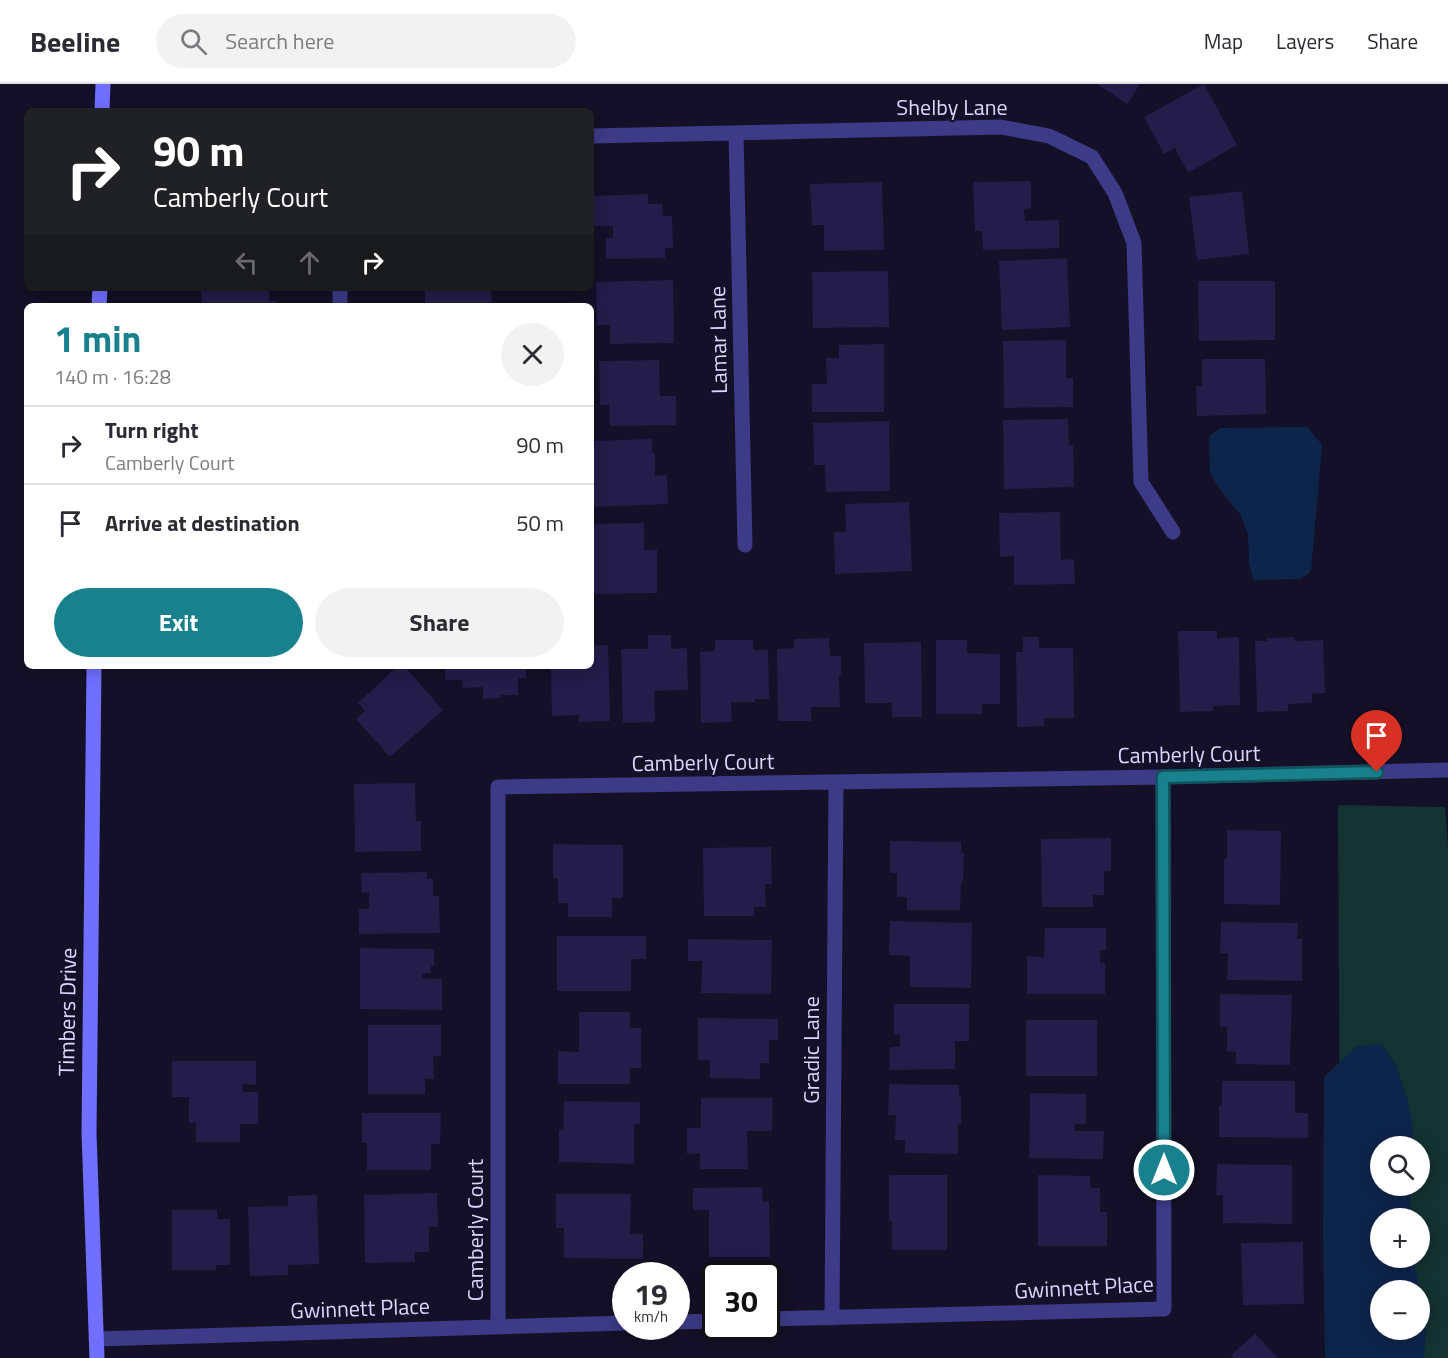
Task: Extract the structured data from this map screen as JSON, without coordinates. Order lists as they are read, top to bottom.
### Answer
{
  "streets": {
    "street": [
      "Shelby Lane",
      "Lamar Lane",
      "Camberly Court",
      "Timbers Drive",
      "Gradic Lane",
      "Gwinnett Place"
    ]
  },
  "crossings": [
    ["Shelby Lane", "Lamar Lane"],
    ["Camberly Court", "Gradic Lane"],
    ["Camberly Court", "Gwinnett Place"],
    ["Timbers Drive", "Gwinnett Place"],
    ["Gradic Lane", "Gwinnett Place"]
  ],
  "page": {
    "header": "Beeline",
    "search": "Search here",
    "nav": ["Map", "Layers", "Share"],
    "turn": ["90 m", "Camberly Court"],
    "heading": ["1 min", "140 m · 16:28"],
    "list": [
      {
        "name": "Turn right",
        "note": "Camberly Court",
        "value": "90 m"
      },
      {
        "name": "Arrive at destination",
        "value": "50 m"
      }
    ],
    "buttons": ["Exit", "Share"],
    "map_buttons": ["+", "−"],
    "speed": "19 km/h",
    "limit": "30"
  }
}
